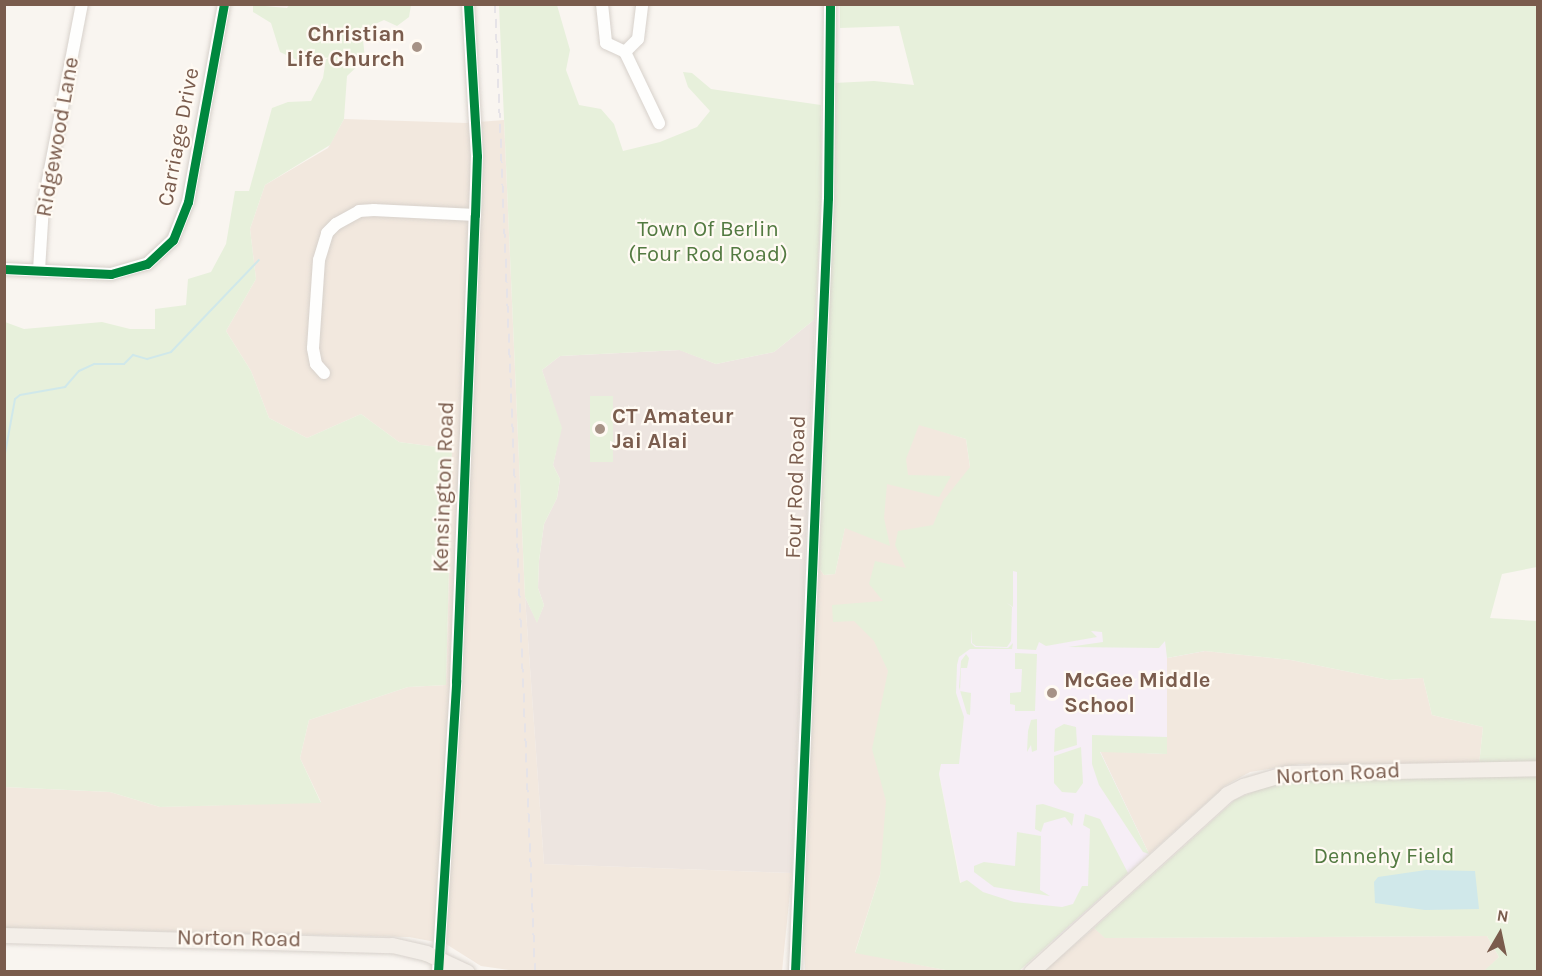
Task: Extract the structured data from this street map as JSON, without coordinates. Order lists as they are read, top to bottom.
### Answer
{
  "streets": {
    "main road": ["Norton Road"],
    "street": [
      "Ridgewood Lane",
      "Carriage Drive",
      "Kensington Road",
      "Four Rod Road"
    ]
  },
  "crossings": [
    ["Ridgewood Lane", "Carriage Drive"],
    ["Kensington Road", "Norton Road"]
  ],
  "parks": ["Town Of Berlin (Four Rod Road)", "Dennehy Field"],
  "places": ["Christian Life Church", "CT Amateur Jai Alai", "McGee Middle School"],
  "north": "top"
}
